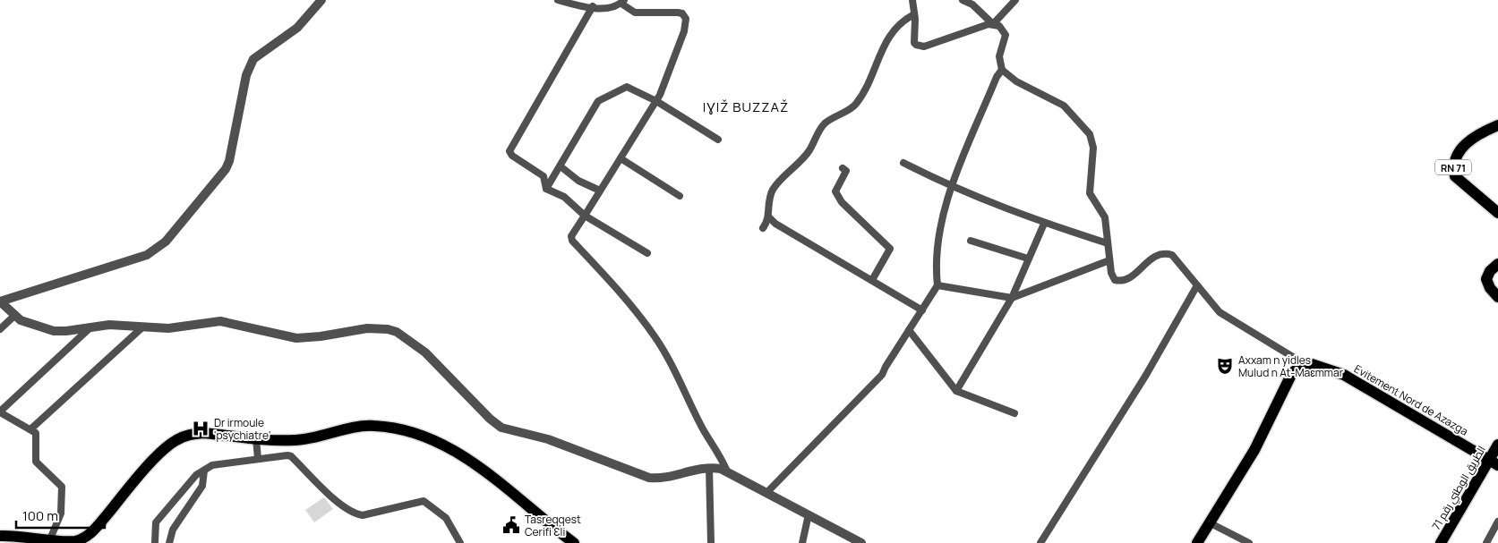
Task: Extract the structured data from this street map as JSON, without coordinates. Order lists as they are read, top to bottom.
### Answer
{
  "streets": {
    "main road": ["RN 71", "Evitement Nord de Azazga", "الطريق الوطني رقم 71"]
  },
  "crossings": [
    ["Evitement Nord de Azazga", "الطريق الوطني رقم 71"]
  ],
  "districts": ["IƔIŽ BUZZAŽ"],
  "places": {
    "theatre": ["Axxam n yidles Mulud n At-Maɛmmar"],
    "hospital": ["Dr irmoule 'psychiatre'"],
    "public building": ["Tasreqqest Cerifi Ɛli"]
  },
  "scale_bar": "100 m"
}
